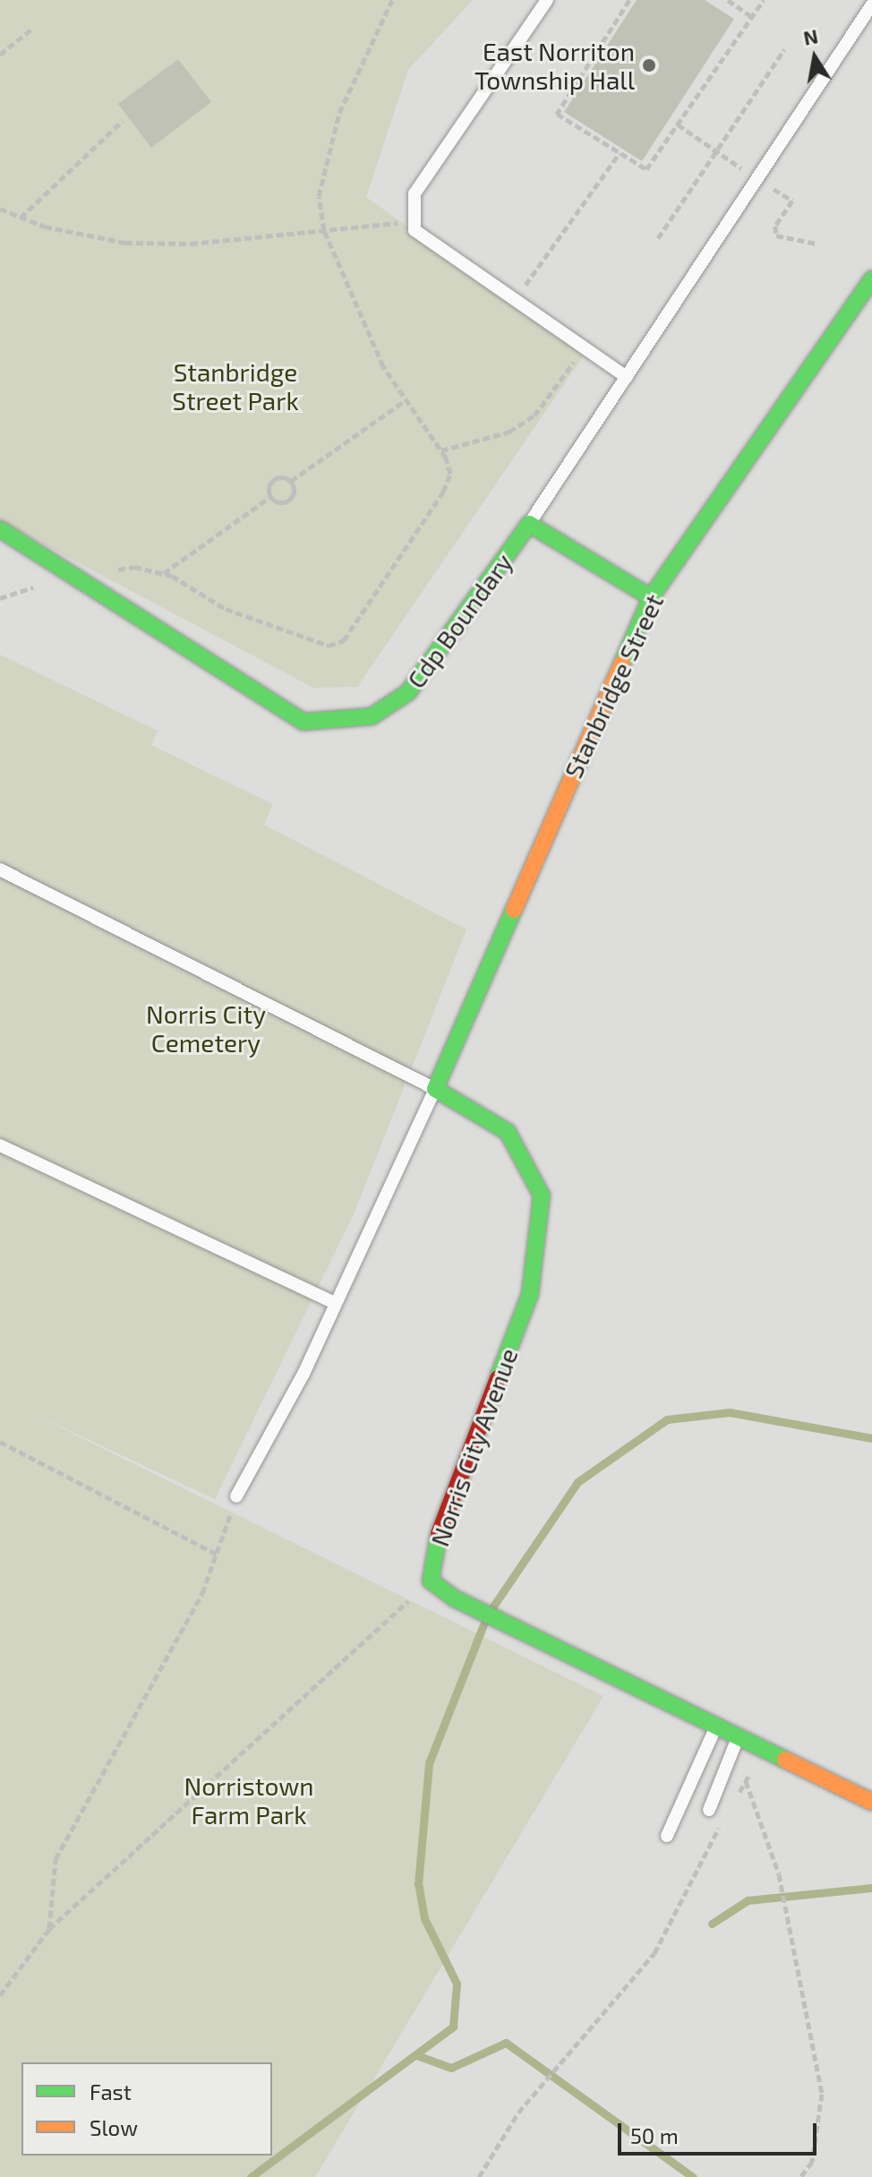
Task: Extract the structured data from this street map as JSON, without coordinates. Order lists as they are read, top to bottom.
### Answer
{
  "streets": {
    "street": ["Cdp Boundary", "Stanbridge Street", "Norris City Avenue"]
  },
  "crossings": [
    ["Stanbridge Street", "Norris City Avenue"]
  ],
  "parks": ["Stanbridge Street Park", "Norris City Cemetery", "Norristown Farm Park"],
  "places": ["East Norriton Township Hall"],
  "legend": ["Fast", "Slow"],
  "scale_bar": "50 m",
  "north": "top"
}
